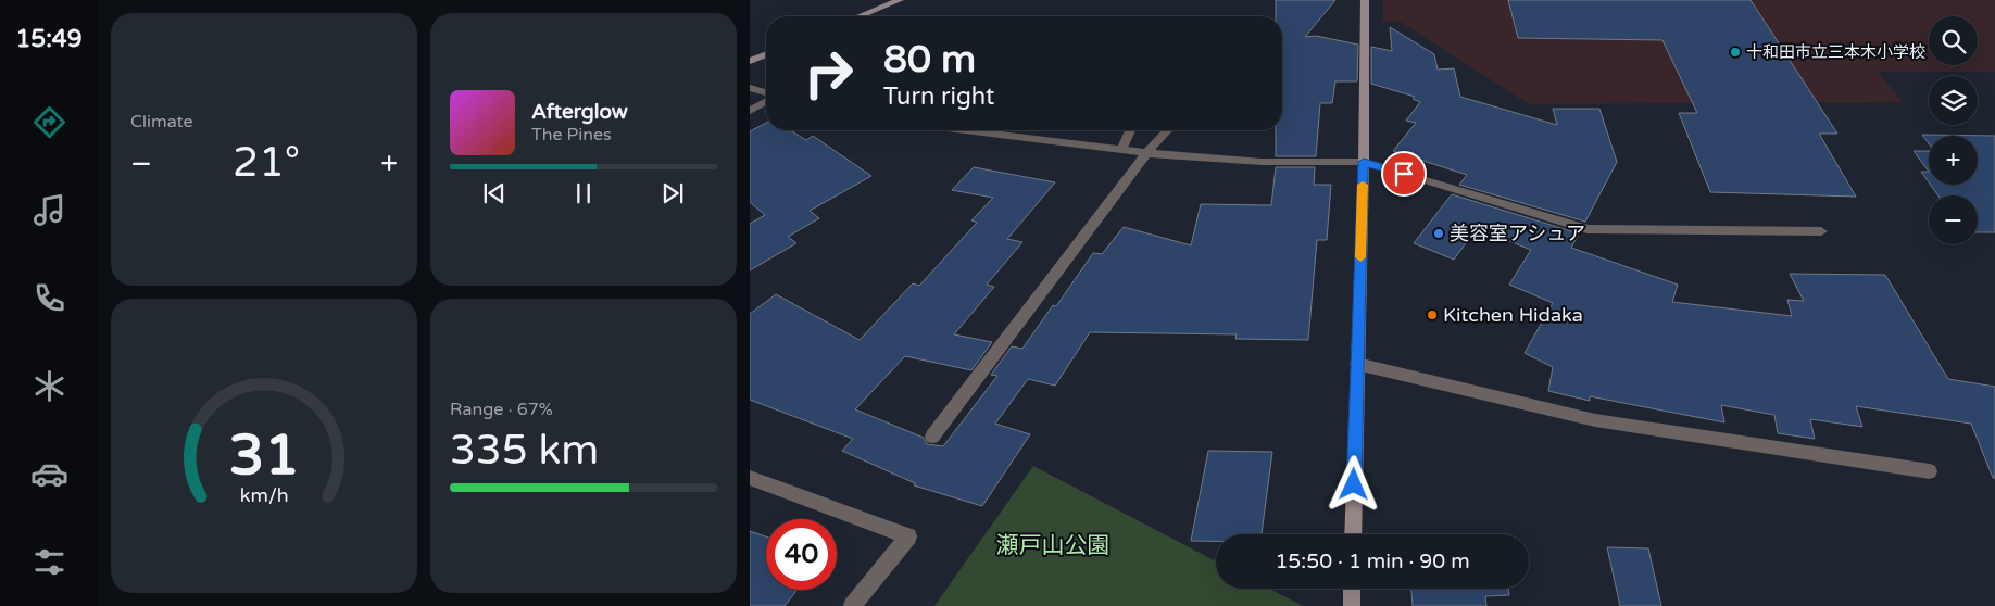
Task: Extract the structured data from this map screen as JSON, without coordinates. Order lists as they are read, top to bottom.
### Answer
{
  "parks": ["瀬戸山公園"],
  "places": ["十和田市立三本木小学校", "美容室アシュア", "Kitchen Hidaka"],
  "page": {
    "tabs": "15:49",
    "tile": [
      "Climate",
      ["Range · 67%", "335 km"]
    ],
    "map_buttons": ["+", "−"],
    "turn": ["80 m", "Turn right"],
    "song": ["Afterglow", "The Pines"],
    "heat": ["−", "21°", "+"],
    "limit": "40",
    "trip": "15:50 · 1 min · 90 m",
    "gauge": ["31", "km/h"]
  }
}
